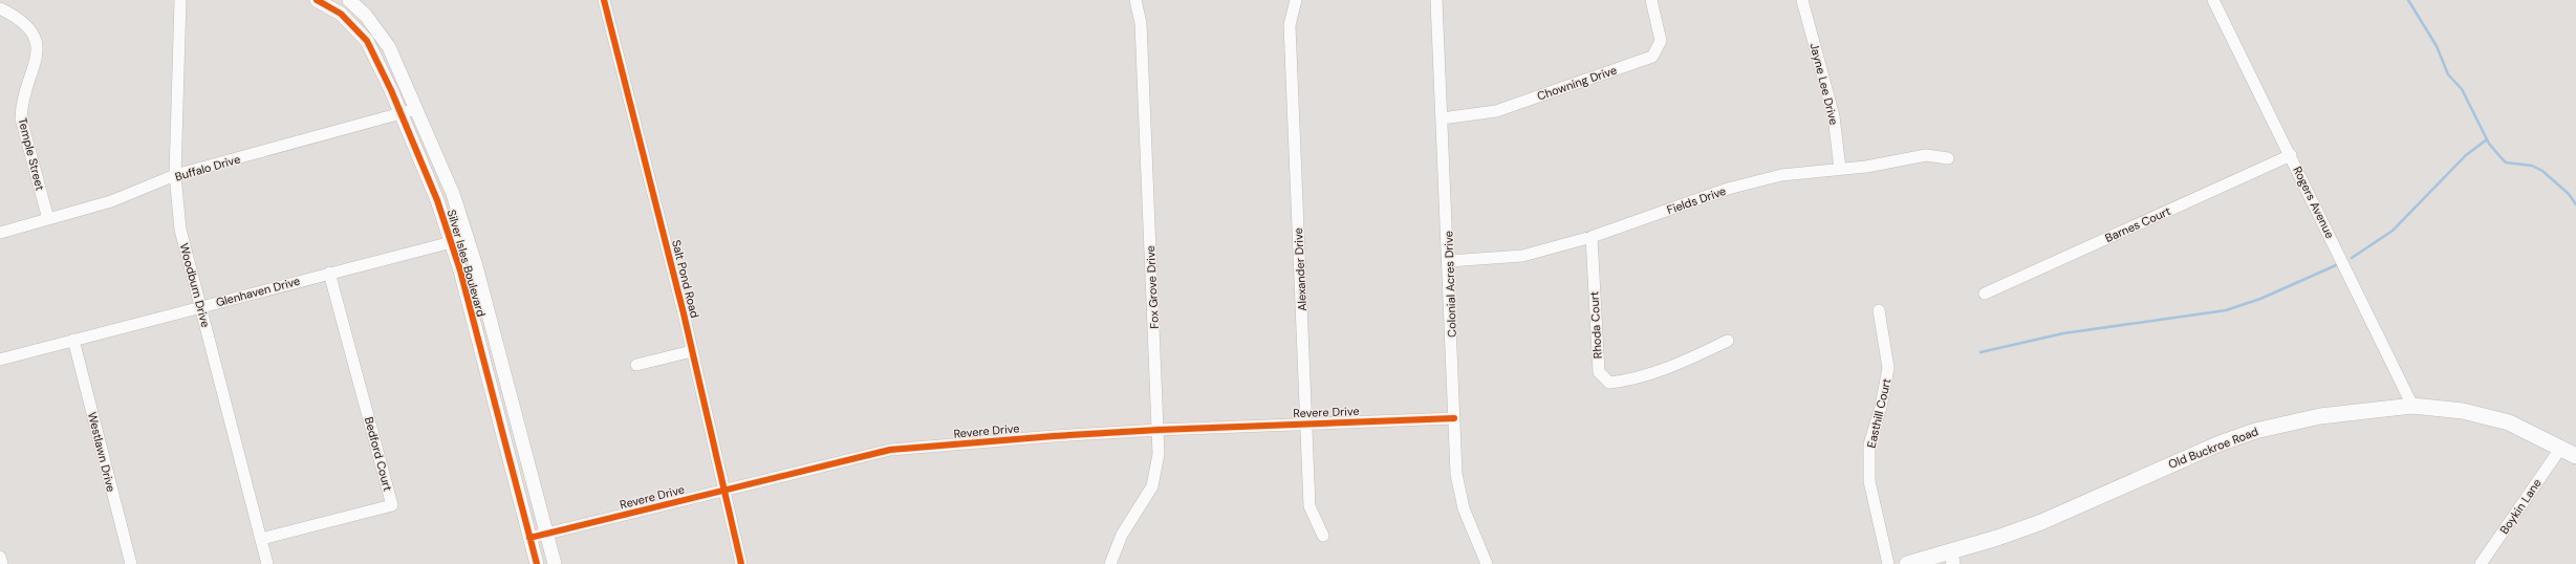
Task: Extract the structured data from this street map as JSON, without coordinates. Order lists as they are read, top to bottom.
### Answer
{
  "streets": {
    "main road": ["Old Buckroe Road"],
    "street": [
      "Chowning Drive",
      "Jayne Lee Drive",
      "Temple Street",
      "Buffalo Drive",
      "Fields Drive",
      "Rogers Avenue",
      "Barnes Court",
      "Silver Isles Boulevard",
      "Alexander Drive",
      "Salt Pond Road",
      "Colonial Acres Drive",
      "Woodburn Drive",
      "Fox Grove Drive",
      "Glenhaven Drive",
      "Rhoda Court",
      "Revere Drive",
      "Easthill Court",
      "Westlawn Drive",
      "Bedford Court",
      "Boykin Lane"
    ]
  },
  "crossings": [
    ["Chowning Drive", "Colonial Acres Drive"],
    ["Jayne Lee Drive", "Fields Drive"],
    ["Temple Street", "Buffalo Drive"],
    ["Buffalo Drive", "Silver Isles Boulevard"],
    ["Buffalo Drive", "Woodburn Drive"],
    ["Fields Drive", "Colonial Acres Drive"],
    ["Fields Drive", "Rhoda Court"],
    ["Rogers Avenue", "Barnes Court"],
    ["Rogers Avenue", "Old Buckroe Road"],
    ["Silver Isles Boulevard", "Glenhaven Drive"],
    ["Silver Isles Boulevard", "Revere Drive"],
    ["Alexander Drive", "Revere Drive"],
    ["Salt Pond Road", "Revere Drive"],
    ["Colonial Acres Drive", "Revere Drive"],
    ["Woodburn Drive", "Glenhaven Drive"],
    ["Woodburn Drive", "Bedford Court"],
    ["Fox Grove Drive", "Revere Drive"],
    ["Glenhaven Drive", "Westlawn Drive"],
    ["Glenhaven Drive", "Bedford Court"],
    ["Old Buckroe Road", "Boykin Lane"]
  ]
}
